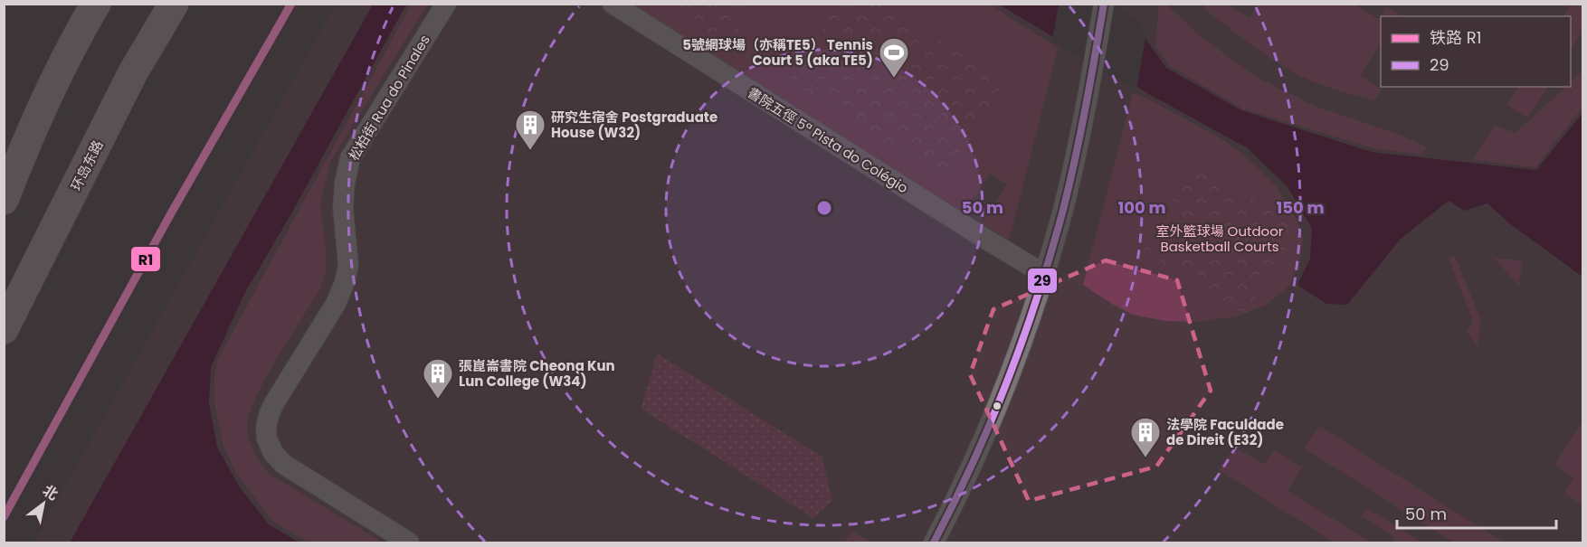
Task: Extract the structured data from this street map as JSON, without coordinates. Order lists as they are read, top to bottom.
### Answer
{
  "streets": {
    "main road": ["环岛东路"],
    "street": ["松柏街 Rua do Pinales", "書院五徑 5ª Pista do Colégio"]
  },
  "parks": ["室外籃球場 Outdoor Basketball Courts"],
  "places": {
    "sports": ["5號網球場（亦稱TE5） Tennis Court 5 (aka TE5)"],
    "building": ["研究生宿舍 Postgraduate House (W32)", "張崑崙書院 Cheong Kun Lun College (W34)", "法學院 Faculdade de Direit (E32)"]
  },
  "lines": ["rail line R1", "transit line 29"],
  "legend": ["铁路 R1", "29"],
  "scale_bar": "50 m",
  "north": "top right",
  "rings": ["50 m", "100 m", "150 m"]
}
